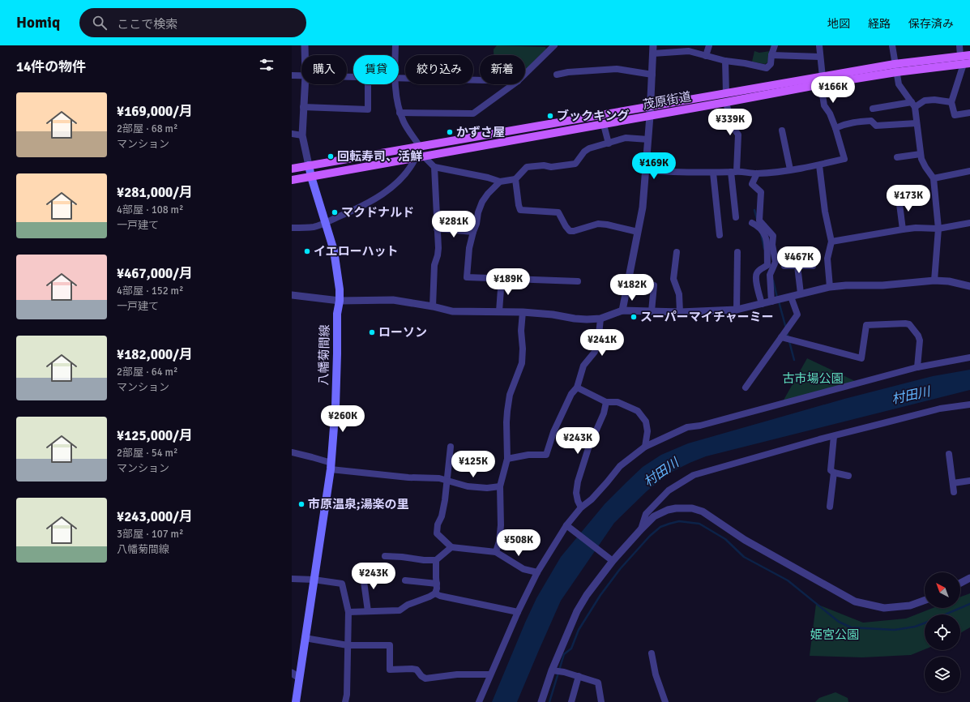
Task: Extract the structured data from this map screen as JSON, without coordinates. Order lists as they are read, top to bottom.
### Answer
{
  "streets": {
    "main road": ["茂原街道", "八幡菊間線"]
  },
  "crossings": [
    ["茂原街道", "八幡菊間線"]
  ],
  "water": ["村田川"],
  "parks": ["古市場公園", "姫宮公園"],
  "places": [
    "ブックキング",
    "かずさ屋",
    "回転寿司、活鮮",
    "マクドナルド",
    "イエローハット",
    "スーパーマイチャーミー",
    "ローソン",
    "市原温泉;湯楽の里"
  ],
  "north": "top left",
  "page": {
    "header": "Homiq",
    "search": "ここで検索",
    "nav": ["地図", "経路", "保存済み"],
    "heading": "14件の物件",
    "chip": [
      "購入",
      "賃貸",
      "絞り込み",
      "新着"
    ],
    "price": [
      "¥166K",
      "¥339K",
      "¥169K",
      "¥173K",
      "¥281K",
      "¥467K",
      "¥189K",
      "¥182K",
      "¥241K",
      "¥260K",
      "¥243K",
      "¥125K",
      "¥508K",
      "¥243K"
    ],
    "list": [
      {
        "name": "¥169,000/月",
        "note": "2部屋 · 68 m² · マンション"
      },
      {
        "name": "¥281,000/月",
        "note": "4部屋 · 108 m² · 一戸建て"
      },
      {
        "name": "¥467,000/月",
        "note": "4部屋 · 152 m² · 一戸建て"
      },
      {
        "name": "¥182,000/月",
        "note": "2部屋 · 64 m² · マンション"
      },
      {
        "name": "¥125,000/月",
        "note": "2部屋 · 54 m² · マンション"
      },
      {
        "name": "¥243,000/月",
        "note": "3部屋 · 107 m² · 八幡菊間線"
      }
    ]
  }
}
